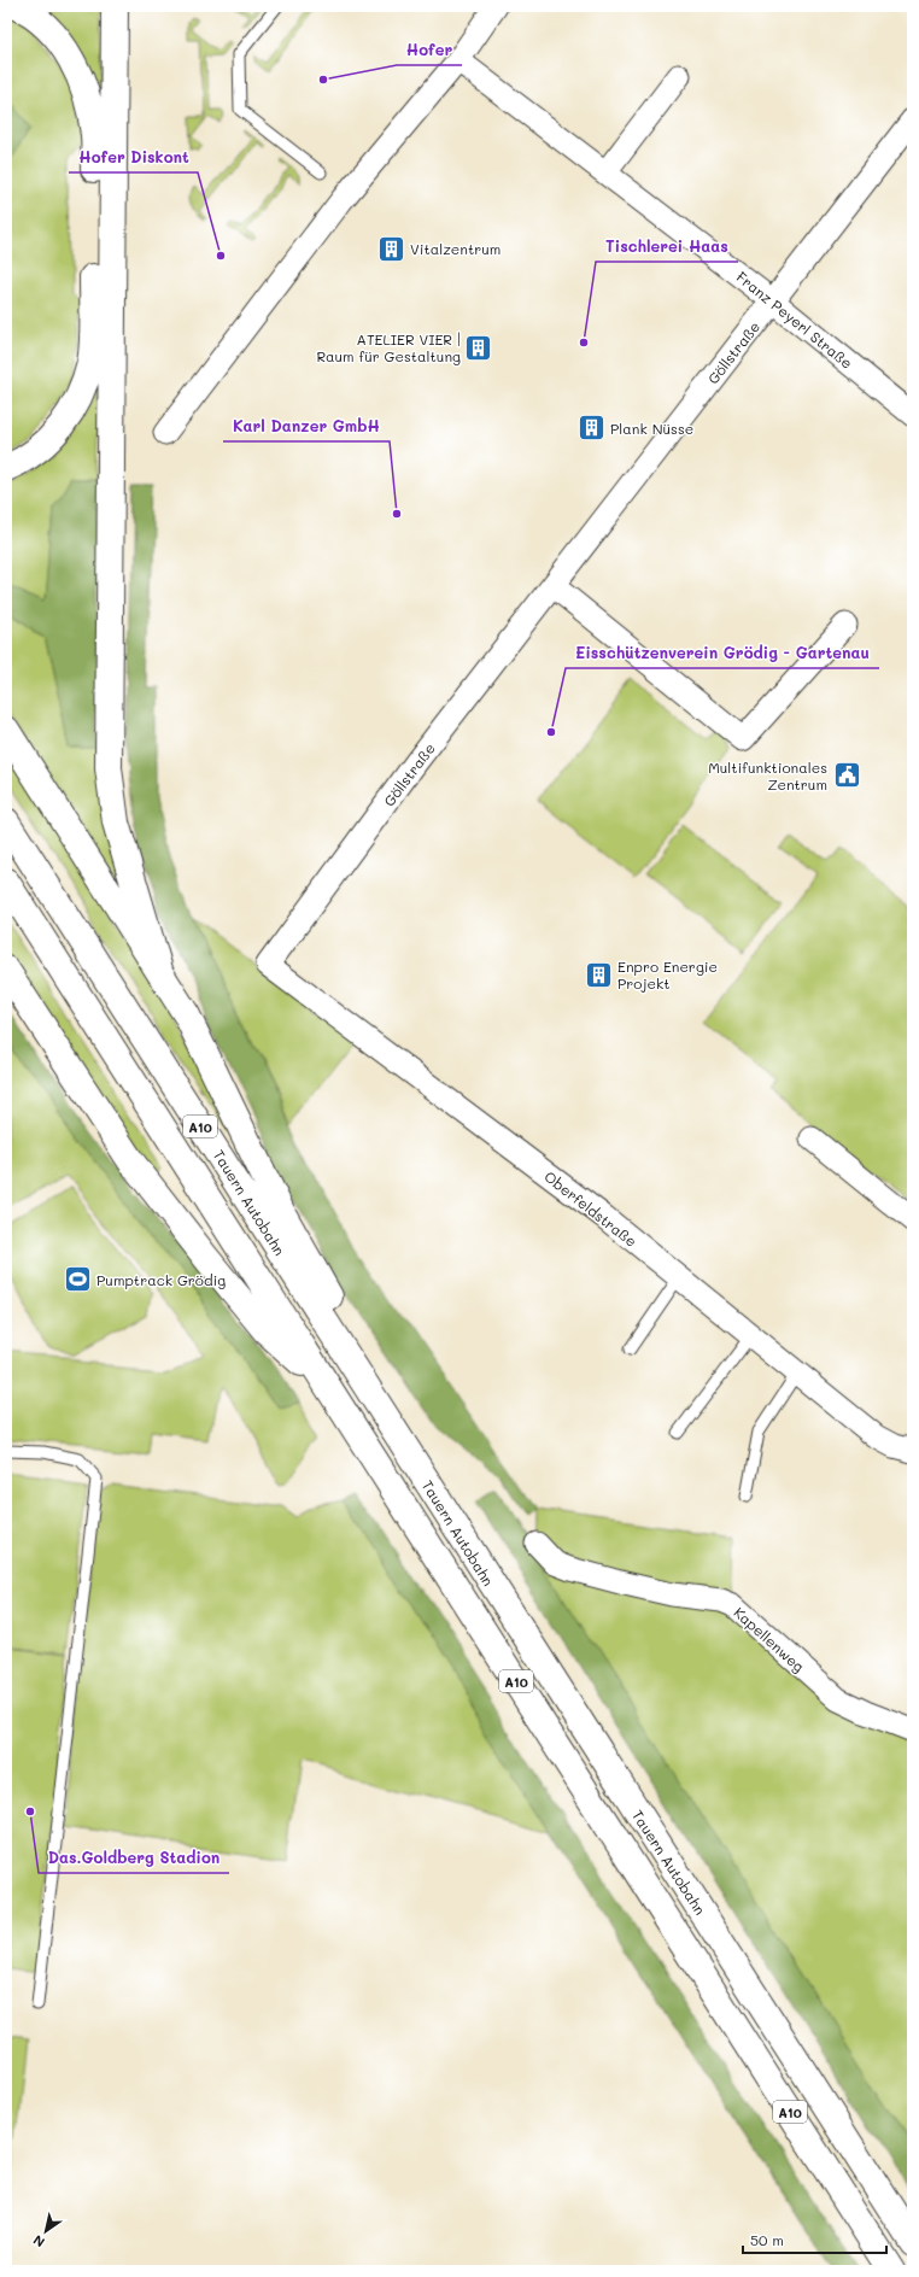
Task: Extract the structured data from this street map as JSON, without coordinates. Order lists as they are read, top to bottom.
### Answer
{
  "streets": {
    "highway": ["A10", "Tauern Autobahn"],
    "street": [
      "Franz Peyerl Straße",
      "Göllstraße",
      "Oberfeldstraße",
      "Kapellenweg"
    ]
  },
  "crossings": [
    ["Franz Peyerl Straße", "Göllstraße"],
    ["Göllstraße", "Oberfeldstraße"]
  ],
  "places": {
    "other": [
      "Hofer",
      "Hofer Diskont",
      "Tischlerei Haas",
      "Karl Danzer GmbH",
      "Eisschützenverein Grödig - Gartenau",
      "Das.Goldberg Stadion"
    ],
    "building": [
      "Vitalzentrum",
      "ATELIER VIER | Raum für Gestaltung",
      "Plank Nüsse",
      "Enpro Energie Projekt"
    ],
    "public building": ["Multifunktionales Zentrum"],
    "sports": ["Pumptrack Grödig"]
  },
  "scale_bar": "50 m",
  "north": "bottom left"
}
